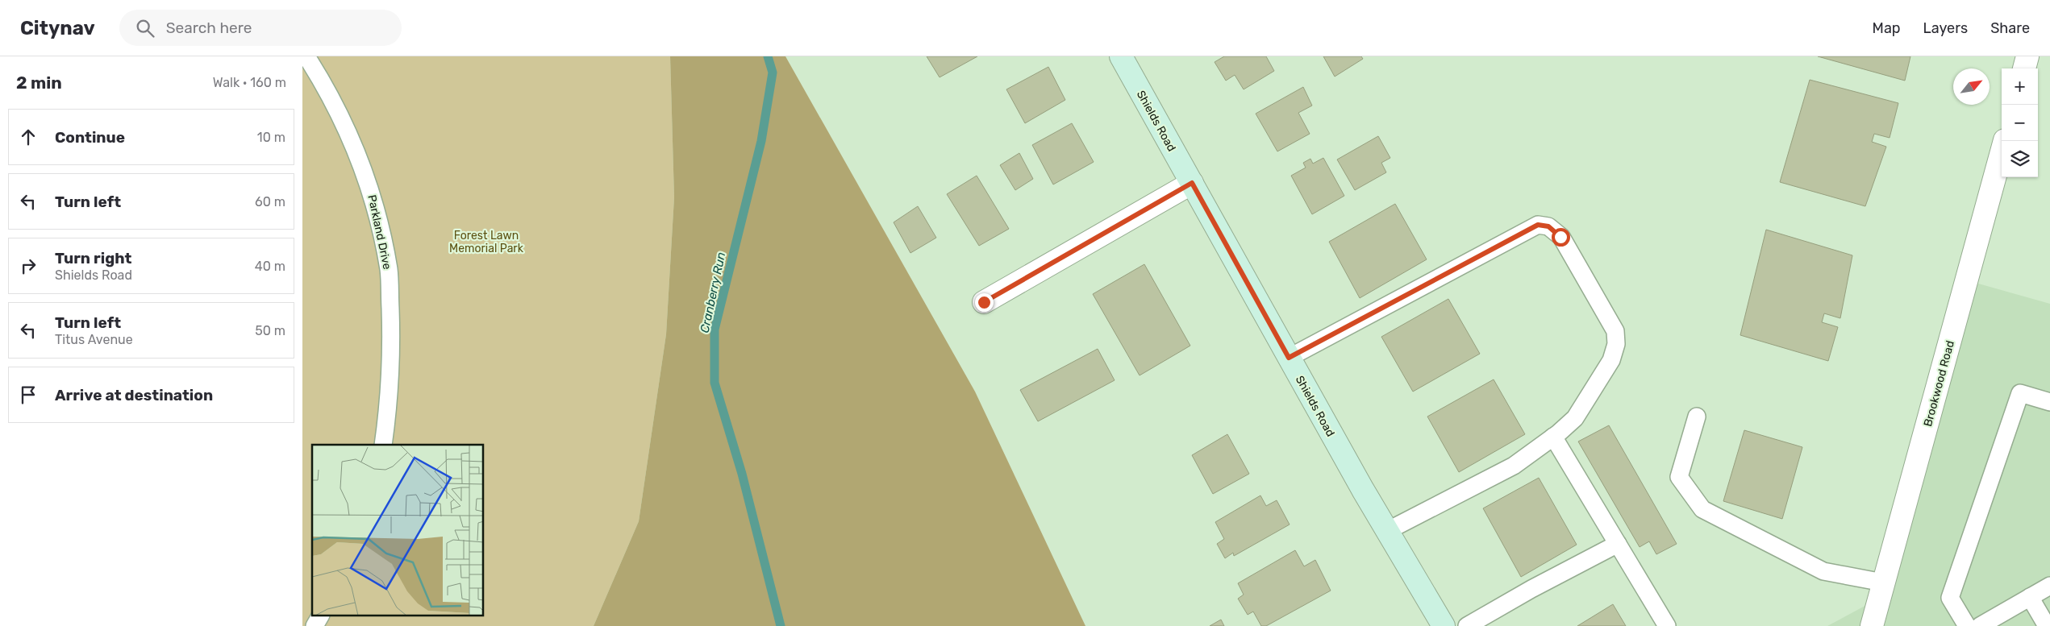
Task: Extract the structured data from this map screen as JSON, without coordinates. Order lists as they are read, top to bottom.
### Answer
{
  "streets": {
    "main road": ["Shields Road"],
    "street": ["Brookwood Road"],
    "lane": ["Parkland Drive"]
  },
  "water": ["Cranberry Run"],
  "parks": ["Forest Lawn Memorial Park"],
  "north": "top right",
  "page": {
    "header": "Citynav",
    "search": "Search here",
    "nav": ["Map", "Layers", "Share"],
    "heading": ["2 min", "Walk · 160 m"],
    "map_buttons": ["+", "−"],
    "list": [
      ["Continue", "10 m"],
      ["Turn left", "60 m"],
      ["Turn right", "Shields Road", "40 m"],
      ["Turn left", "Titus Avenue", "50 m"],
      "Arrive at destination"
    ]
  }
}
